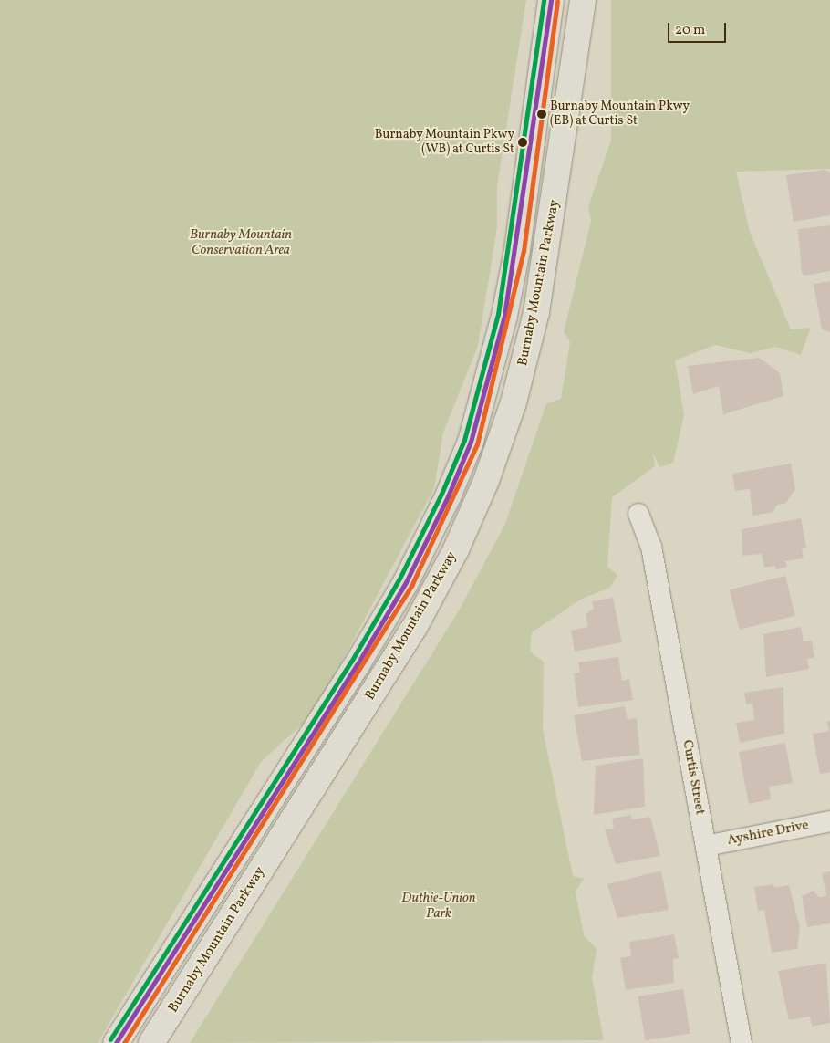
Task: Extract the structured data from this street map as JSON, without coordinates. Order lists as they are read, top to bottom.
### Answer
{
  "streets": {
    "main road": ["Burnaby Mountain Parkway"],
    "street": ["Curtis Street", "Ayshire Drive"]
  },
  "crossings": [
    ["Curtis Street", "Ayshire Drive"]
  ],
  "parks": ["Burnaby Mountain Conservation Area", "Duthie-Union Park"],
  "places": ["Burnaby Mountain Pkwy (EB) at Curtis St", "Burnaby Mountain Pkwy (WB) at Curtis St"],
  "scale_bar": "20 m"
}
